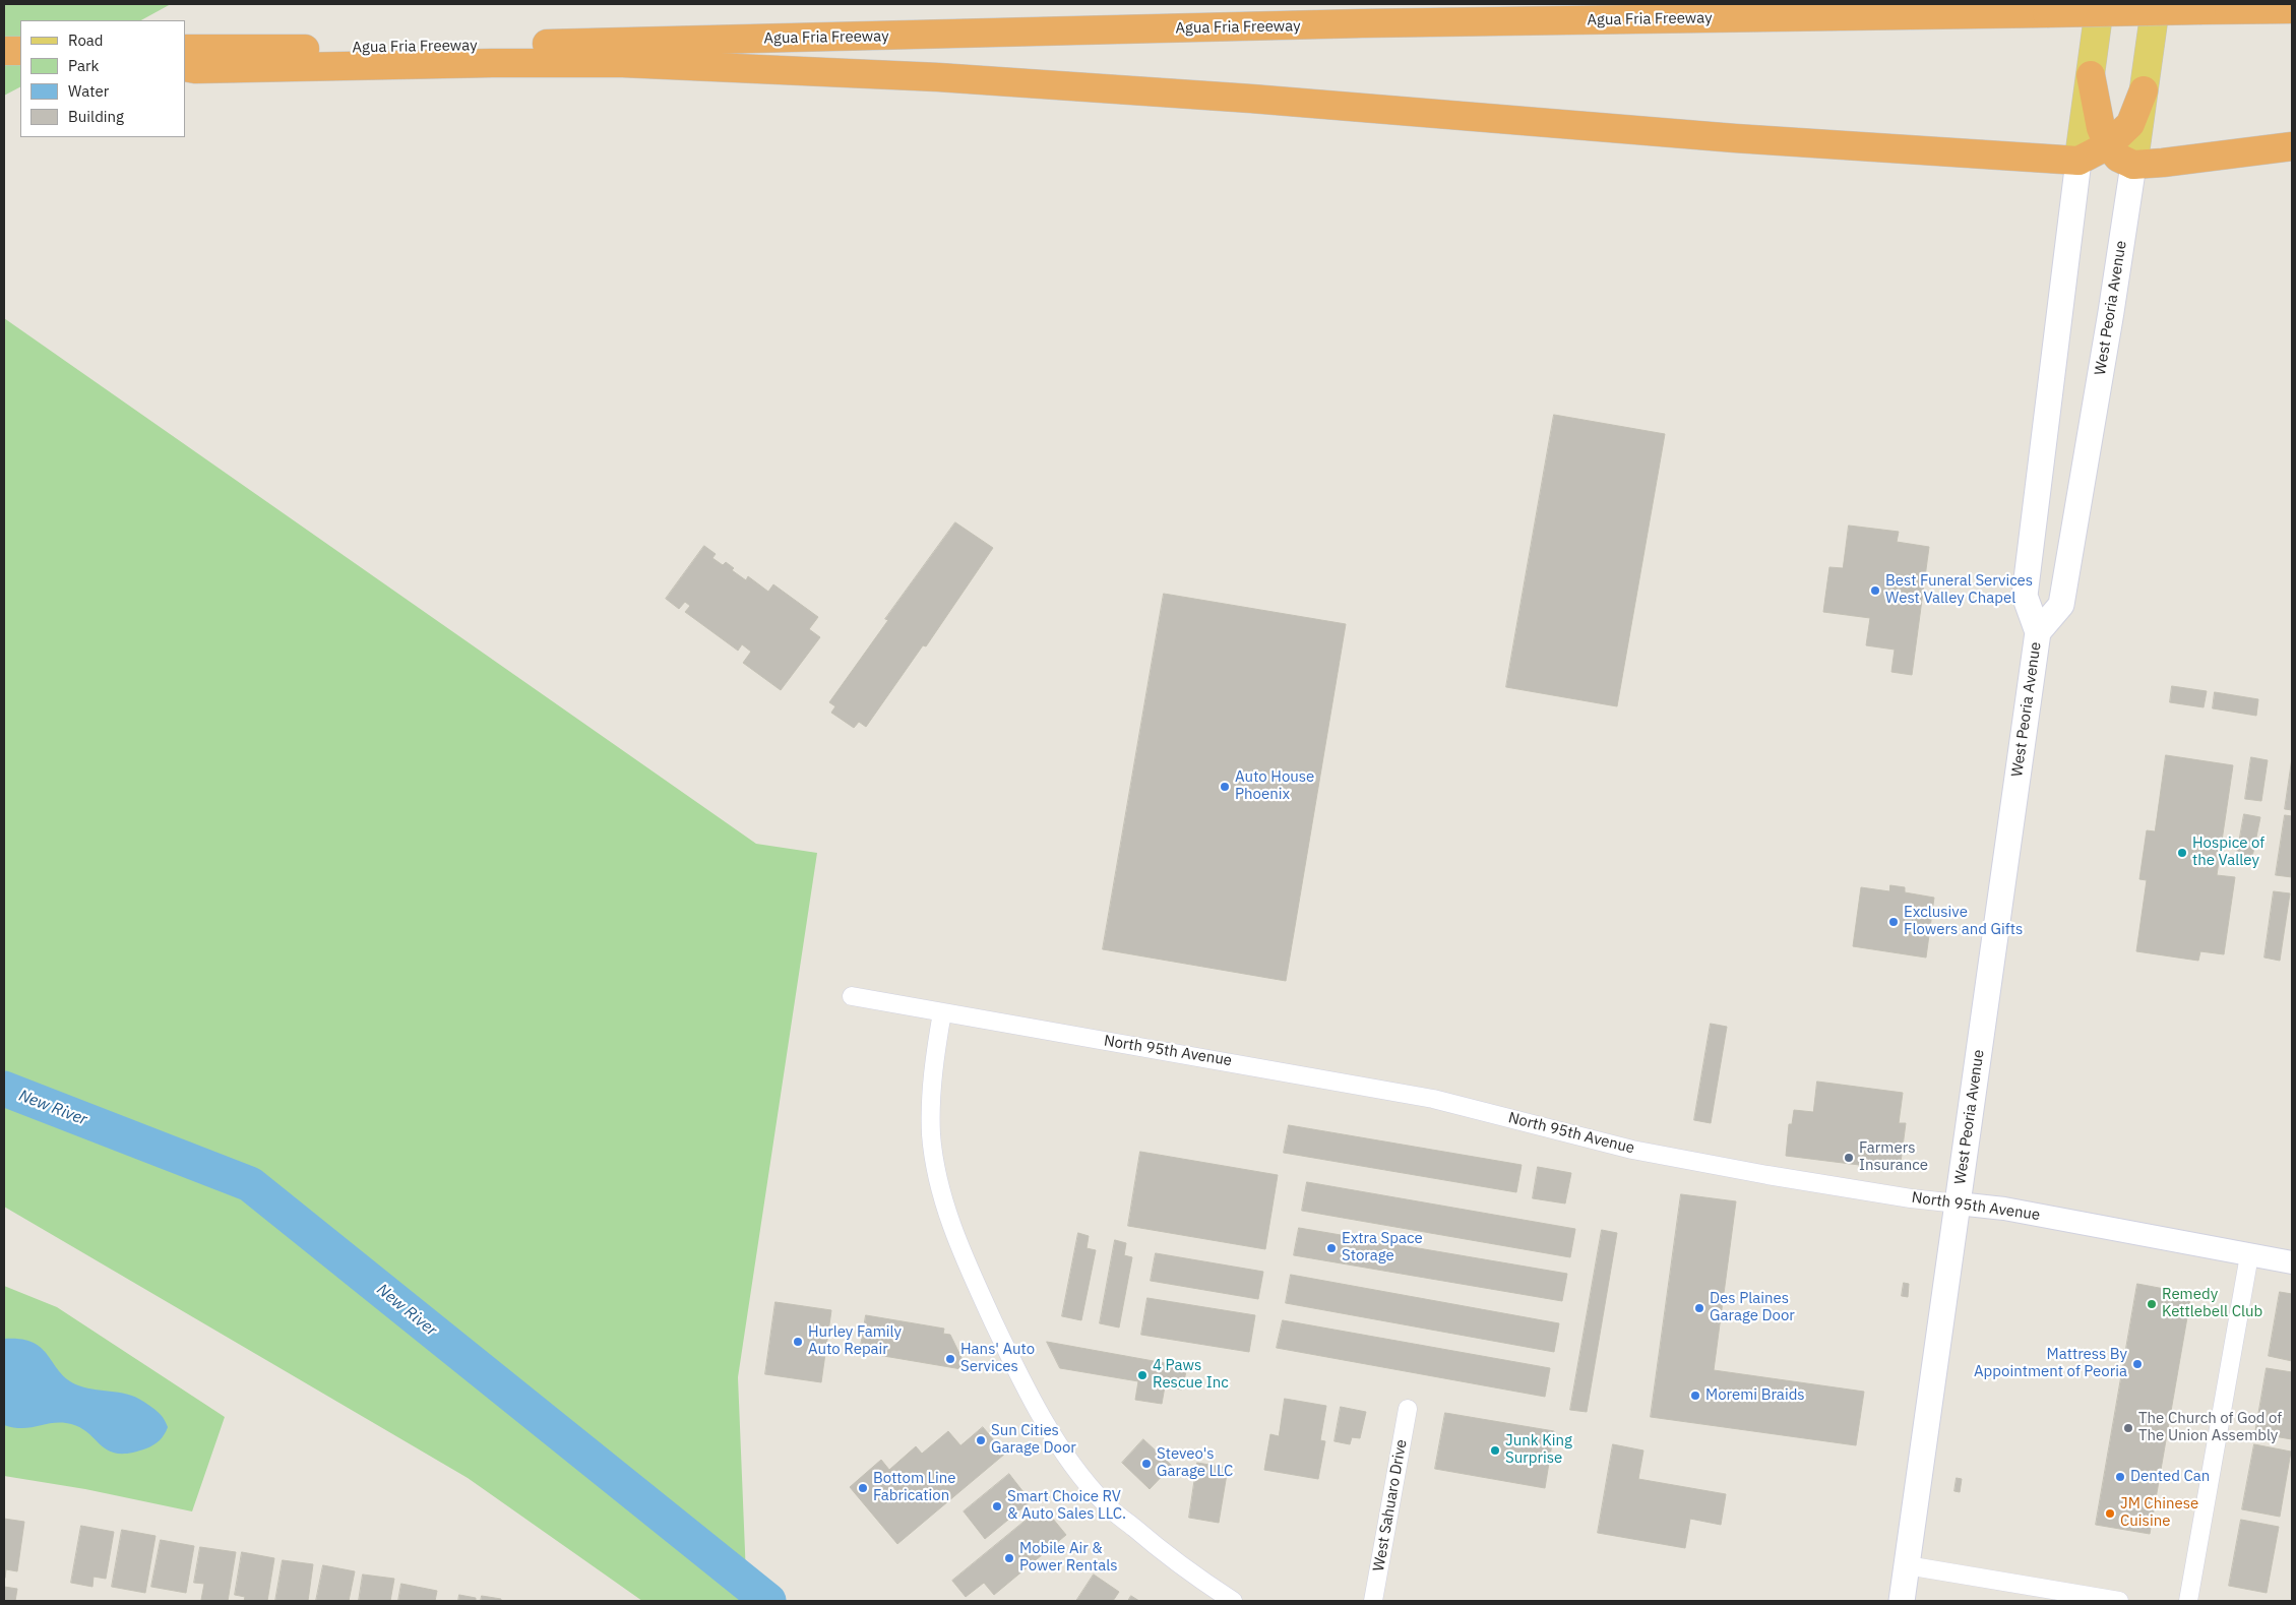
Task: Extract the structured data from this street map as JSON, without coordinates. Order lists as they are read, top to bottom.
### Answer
{
  "streets": {
    "highway": ["Agua Fria Freeway"],
    "main road": ["West Peoria Avenue"],
    "street": ["North 95th Avenue", "West Sahuaro Drive"]
  },
  "crossings": [
    ["West Peoria Avenue", "North 95th Avenue"]
  ],
  "water": ["New River"],
  "places": [
    "Best Funeral Services West Valley Chapel",
    "Auto House Phoenix",
    "Hospice of the Valley",
    "Exclusive Flowers and Gifts",
    "Farmers Insurance",
    "Extra Space Storage",
    "Remedy Kettlebell Club",
    "Des Plaines Garage Door",
    "Hurley Family Auto Repair",
    "Hans' Auto Services",
    "Mattress By Appointment of Peoria",
    "4 Paws Rescue Inc",
    "Moremi Braids",
    "The Church of God of The Union Assembly",
    "Sun Cities Garage Door",
    "Junk King Surprise",
    "Steveo's Garage LLC",
    "Dented Can",
    "Bottom Line Fabrication",
    "Smart Choice RV & Auto Sales LLC.",
    "JM Chinese Cuisine",
    "Mobile Air & Power Rentals"
  ],
  "legend": [
    "Road",
    "Park",
    "Water",
    "Building"
  ]
}
